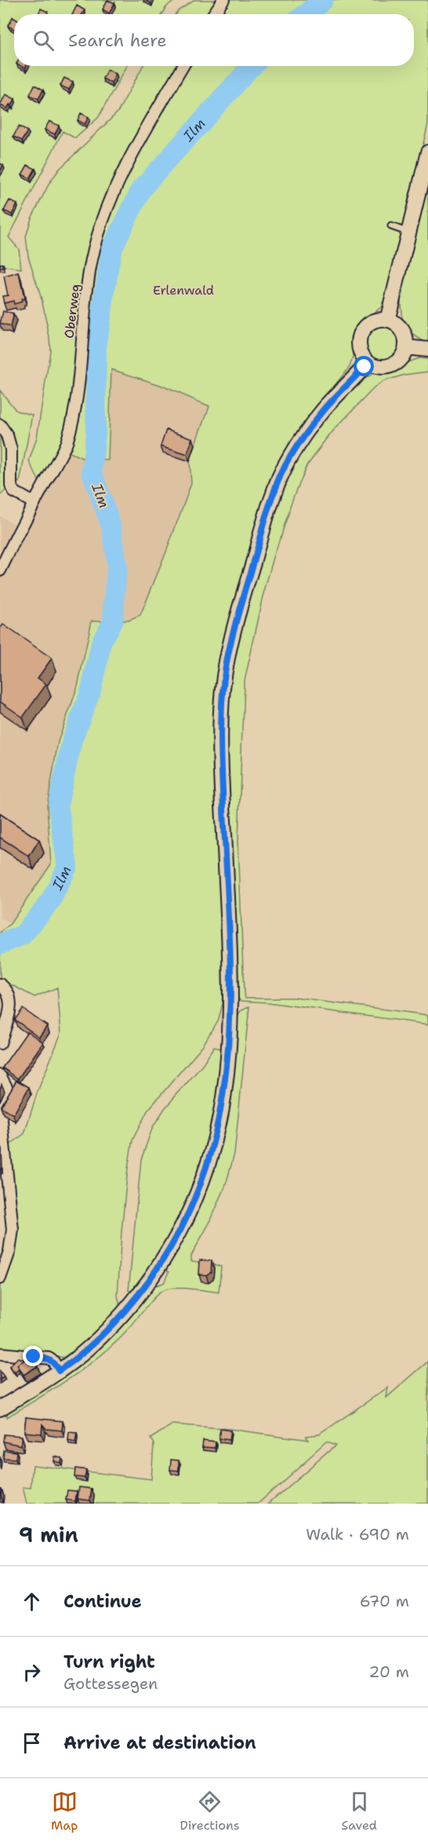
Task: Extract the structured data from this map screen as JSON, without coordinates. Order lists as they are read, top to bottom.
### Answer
{
  "streets": {
    "street": ["Oberweg"]
  },
  "water": ["Ilm"],
  "parks": ["Erlenwald"],
  "page": {
    "search": "Search here",
    "heading": ["9 min", "Walk · 690 m"],
    "list": [
      ["Continue", "670 m"],
      ["Turn right", "Gottessegen", "20 m"],
      "Arrive at destination"
    ],
    "nav": ["Map", "Directions", "Saved"]
  }
}
